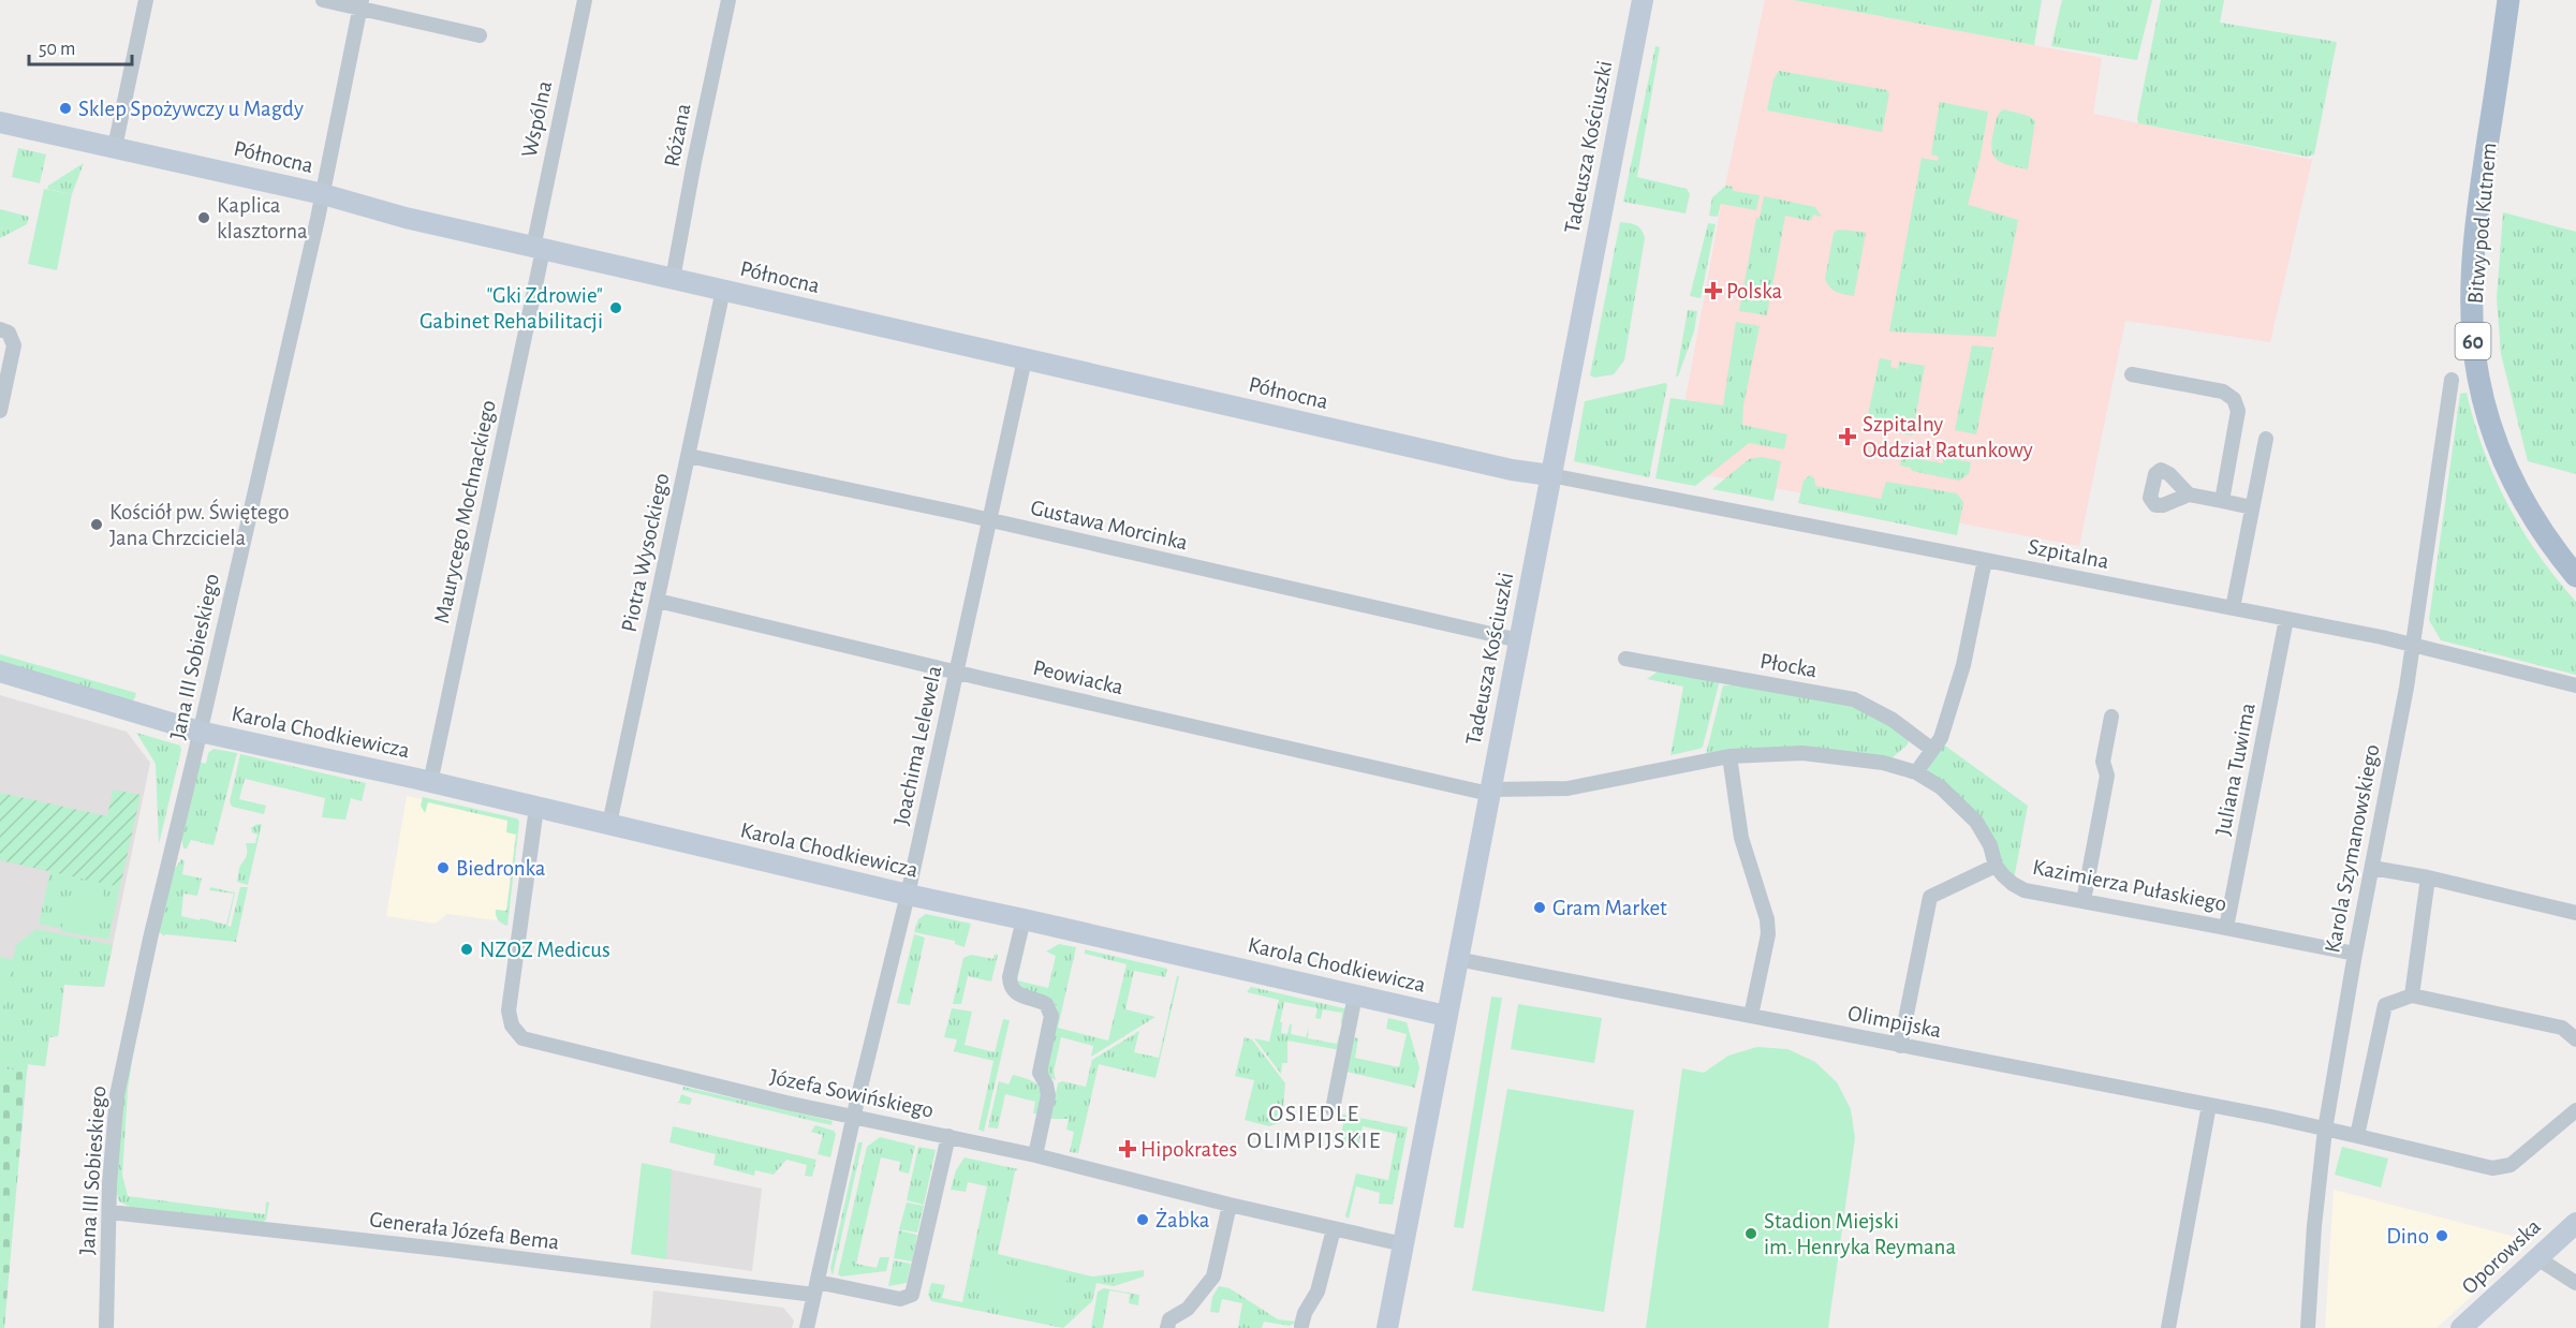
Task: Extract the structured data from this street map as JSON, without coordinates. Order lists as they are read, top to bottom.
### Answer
{
  "streets": {
    "main road": ["Bitwy pod Kutnem", "60"],
    "street": [
      "Wspólna",
      "Różana",
      "Tadeusza Kościuszki",
      "Północna",
      "Maurycego Mochnackiego",
      "Gustawa Morcinka",
      "Piotra Wysockiego",
      "Szpitalna",
      "Jana III Sobieskiego",
      "Płocka",
      "Peowiacka",
      "Karola Chodkiewicza",
      "Joachima Lelewela",
      "Juliana Tuwima",
      "Karola Szymanowskiego",
      "Kazimierza Pułaskiego",
      "Olimpijska",
      "Józefa Sowińskiego",
      "Generała Józefa Bema",
      "Oporowska"
    ]
  },
  "crossings": [
    ["Wspólna", "Północna"],
    ["Wspólna", "Maurycego Mochnackiego"],
    ["Różana", "Północna"],
    ["Tadeusza Kościuszki", "Północna"],
    ["Tadeusza Kościuszki", "Gustawa Morcinka"],
    ["Tadeusza Kościuszki", "Szpitalna"],
    ["Tadeusza Kościuszki", "Peowiacka"],
    ["Tadeusza Kościuszki", "Karola Chodkiewicza"],
    ["Tadeusza Kościuszki", "Kazimierza Pułaskiego"],
    ["Tadeusza Kościuszki", "Olimpijska"],
    ["Tadeusza Kościuszki", "Józefa Sowińskiego"],
    ["Północna", "Maurycego Mochnackiego"],
    ["Północna", "Piotra Wysockiego"],
    ["Północna", "Szpitalna"],
    ["Północna", "Jana III Sobieskiego"],
    ["Północna", "Joachima Lelewela"],
    ["Maurycego Mochnackiego", "Karola Chodkiewicza"],
    ["Gustawa Morcinka", "Piotra Wysockiego"],
    ["Gustawa Morcinka", "Joachima Lelewela"],
    ["Piotra Wysockiego", "Peowiacka"],
    ["Piotra Wysockiego", "Karola Chodkiewicza"],
    ["Szpitalna", "Juliana Tuwima"],
    ["Szpitalna", "Karola Szymanowskiego"],
    ["Jana III Sobieskiego", "Karola Chodkiewicza"],
    ["Jana III Sobieskiego", "Generała Józefa Bema"],
    ["Peowiacka", "Joachima Lelewela"],
    ["Peowiacka", "Kazimierza Pułaskiego"],
    ["Karola Chodkiewicza", "Joachima Lelewela"],
    ["Karola Chodkiewicza", "Józefa Sowińskiego"],
    ["Joachima Lelewela", "Józefa Sowińskiego"],
    ["Joachima Lelewela", "Generała Józefa Bema"],
    ["Juliana Tuwima", "Kazimierza Pułaskiego"],
    ["Karola Szymanowskiego", "Kazimierza Pułaskiego"],
    ["Karola Szymanowskiego", "Olimpijska"],
    ["Józefa Sowińskiego", "Generała Józefa Bema"]
  ],
  "districts": ["OSIEDLE OLIMPIJSKIE"],
  "places": {
    "other": [
      "Sklep Spożywczy u Magdy",
      "Kaplica klasztorna",
      "\"Gki Zdrowie\" Gabinet Rehabilitacji",
      "Kościół pw. Świętego Jana Chrzciciela",
      "Biedronka",
      "Gram Market",
      "NZOZ Medicus",
      "Żabka",
      "Stadion Miejski im. Henryka Reymana",
      "Dino"
    ],
    "health": ["Polska", "Szpitalny Oddział Ratunkowy", "Hipokrates"]
  },
  "scale_bar": "50 m"
}
